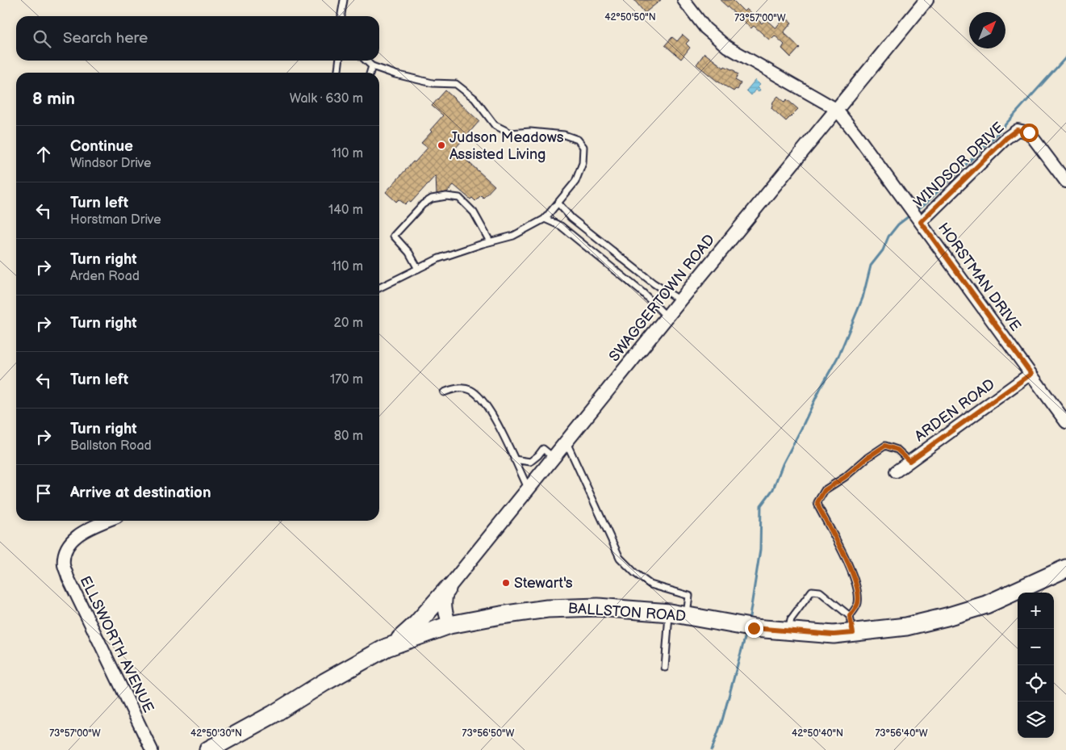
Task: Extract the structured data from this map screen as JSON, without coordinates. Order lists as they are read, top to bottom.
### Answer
{
  "streets": {
    "main road": ["BALLSTON ROAD"],
    "street": [
      "WINDSOR DRIVE",
      "HORSTMAN DRIVE",
      "SWAGGERTOWN ROAD",
      "ARDEN ROAD",
      "ELLSWORTH AVENUE"
    ]
  },
  "crossings": [
    ["WINDSOR DRIVE", "HORSTMAN DRIVE"],
    ["HORSTMAN DRIVE", "SWAGGERTOWN ROAD"],
    ["HORSTMAN DRIVE", "ARDEN ROAD"]
  ],
  "places": ["Judson Meadows Assisted Living", "Stewart's"],
  "north": "top right",
  "page": {
    "search": "Search here",
    "heading": ["8 min", "Walk · 630 m"],
    "list": [
      ["Continue", "Windsor Drive", "110 m"],
      ["Turn left", "Horstman Drive", "140 m"],
      ["Turn right", "Arden Road", "110 m"],
      ["Turn right", "20 m"],
      ["Turn left", "170 m"],
      ["Turn right", "Ballston Road", "80 m"],
      "Arrive at destination"
    ],
    "map_buttons": ["+", "−"]
  },
  "coordinates": [
    "42°50'50\"N",
    "73°57'00\"W",
    "73°56'50\"W",
    "73°56'40\"W",
    "42°50'30\"N",
    "42°50'40\"N"
  ]
}
